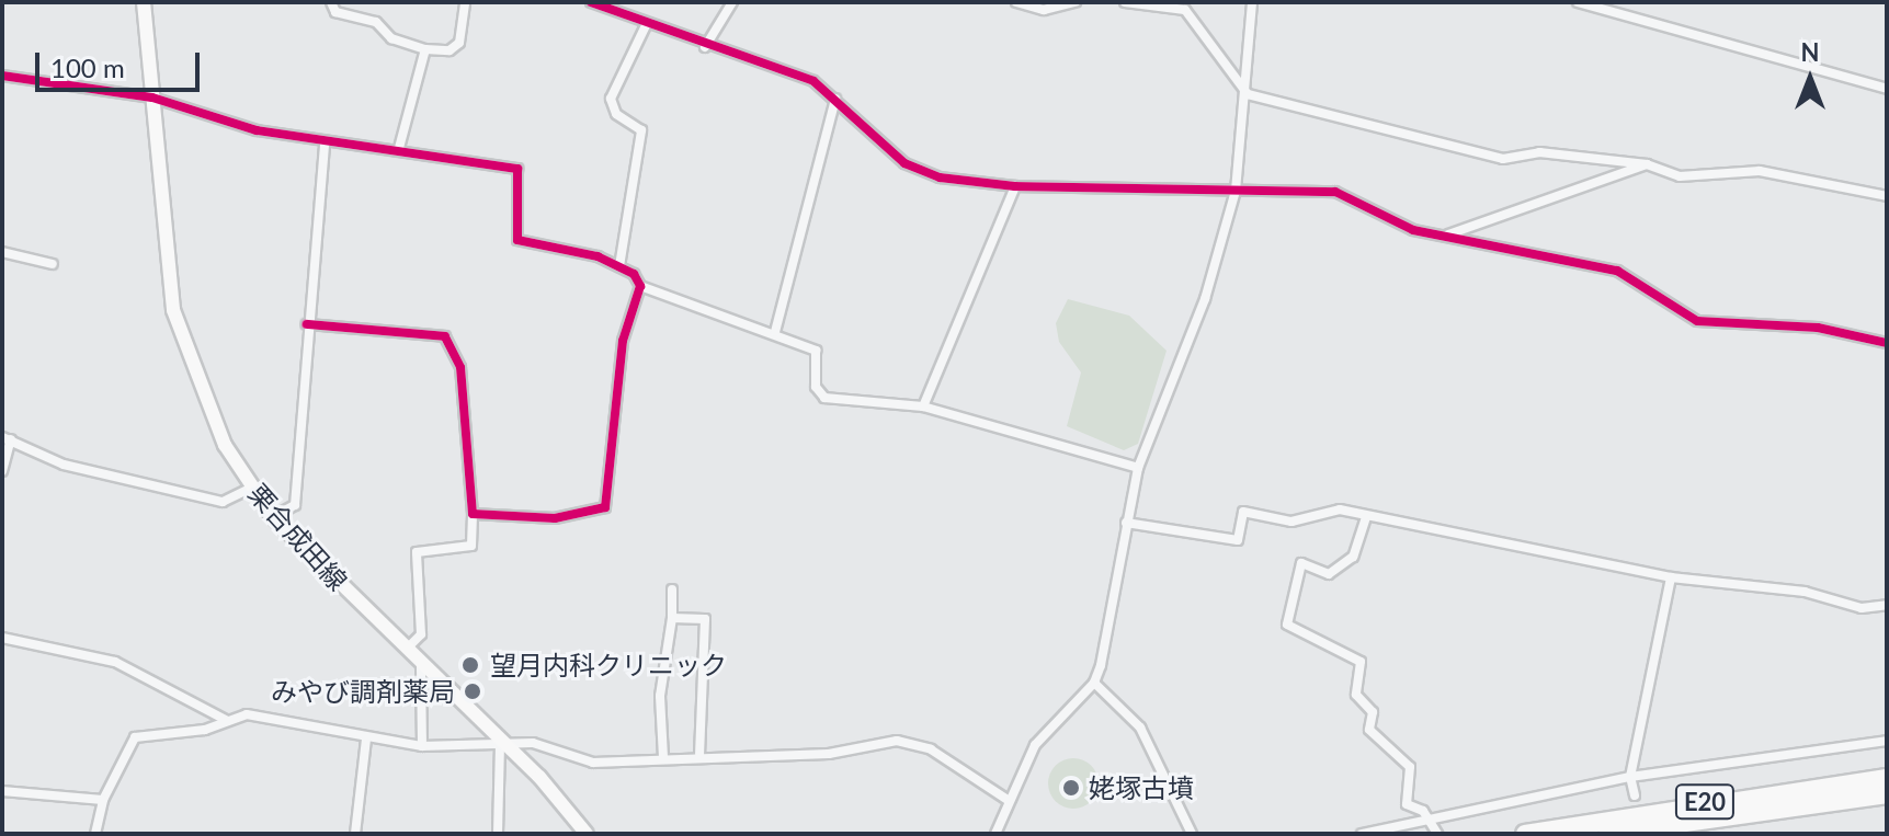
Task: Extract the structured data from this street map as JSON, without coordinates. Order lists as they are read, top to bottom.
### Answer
{
  "streets": {
    "highway": ["E20"],
    "main road": ["栗合成田線"]
  },
  "places": ["望月内科クリニック", "みやび調剤薬局", "姥塚古墳"],
  "scale_bar": "100 m",
  "north": "top"
}
